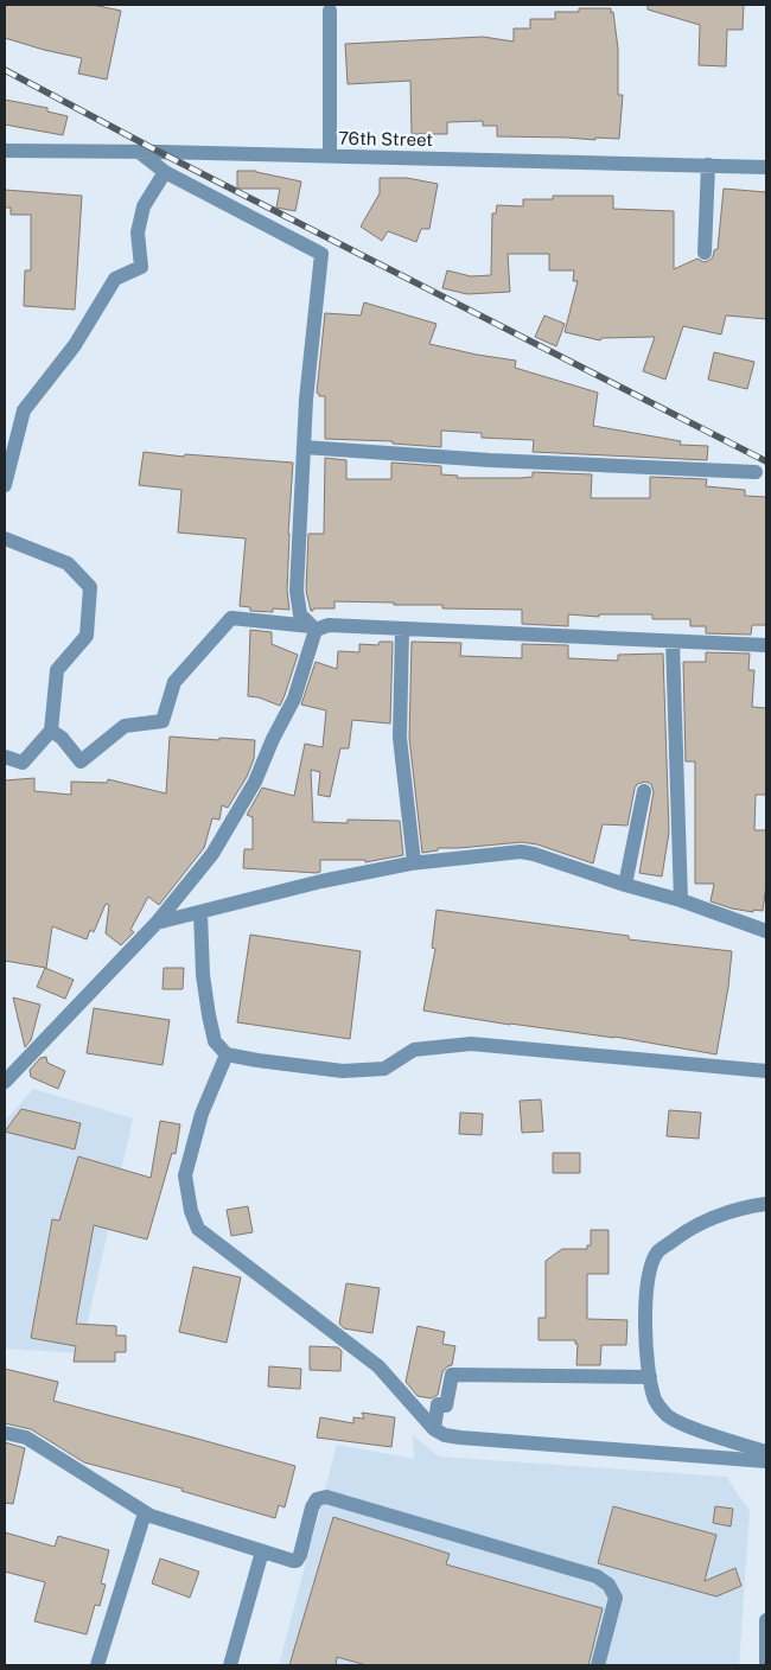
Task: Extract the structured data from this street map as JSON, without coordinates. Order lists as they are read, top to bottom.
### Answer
{
  "streets": {
    "street": ["76th Street"]
  }
}
